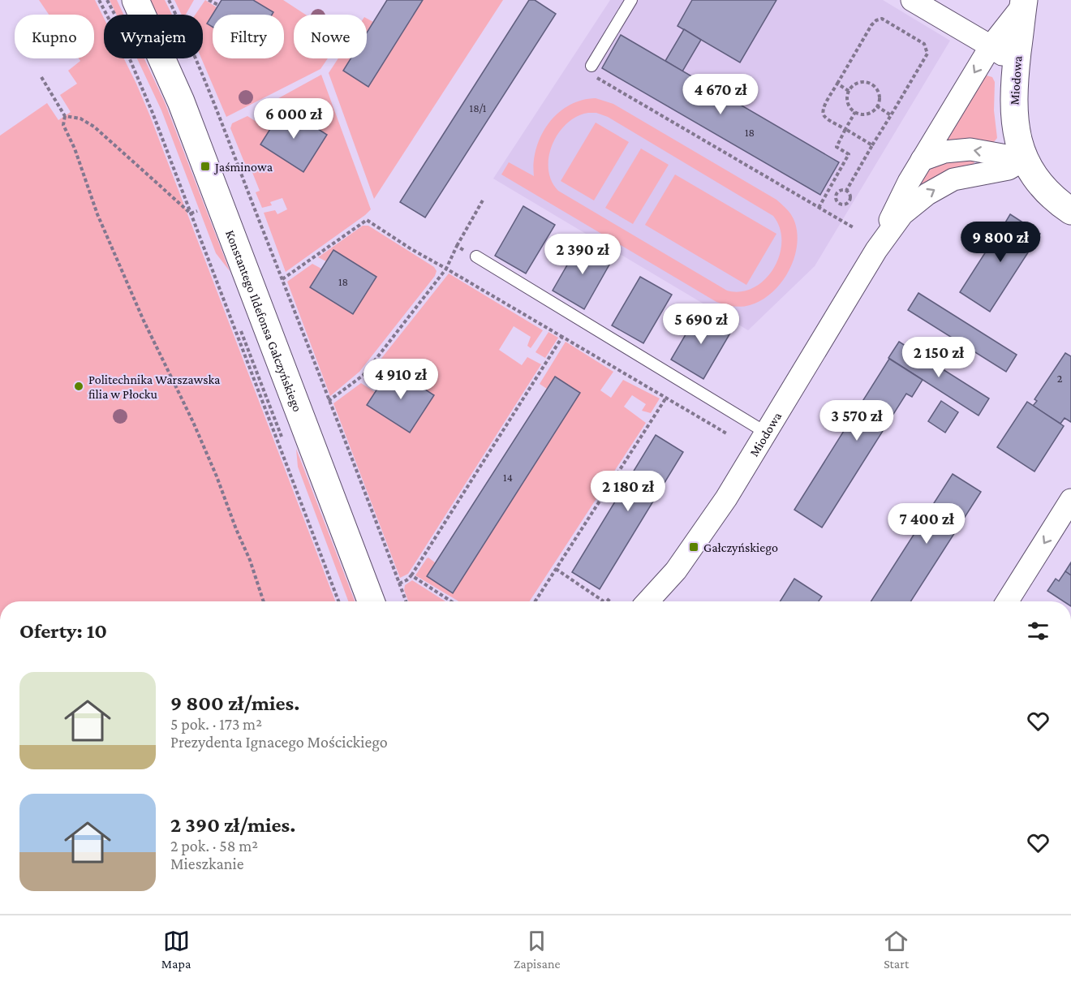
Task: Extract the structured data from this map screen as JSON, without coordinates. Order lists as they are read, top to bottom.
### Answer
{
  "streets": {
    "street": ["Miodowa", "Konstantego Ildefonsa Gałczyńskiego"]
  },
  "places": {
    "transit": ["Jaśminowa", "Gałczyńskiego"],
    "other": ["Politechnika Warszawska filia w Płocku"]
  },
  "house_numbers": [
    "18/1",
    "18",
    "18",
    "2",
    "14"
  ],
  "page": {
    "chip": [
      "Kupno",
      "Wynajem",
      "Filtry",
      "Nowe"
    ],
    "price": [
      "4 670 zł",
      "6 000 zł",
      "9 800 zł",
      "2 390 zł",
      "5 690 zł",
      "2 150 zł",
      "4 910 zł",
      "3 570 zł",
      "2 180 zł",
      "7 400 zł"
    ],
    "heading": "Oferty: 10",
    "list": [
      {
        "name": "9 800 zł/mies.",
        "note": "5 pok. · 173 m² · Prezydenta Ignacego Mościckiego"
      },
      {
        "name": "2 390 zł/mies.",
        "note": "2 pok. · 58 m² · Mieszkanie"
      }
    ],
    "tabs": ["Mapa", "Zapisane", "Start"]
  }
}
